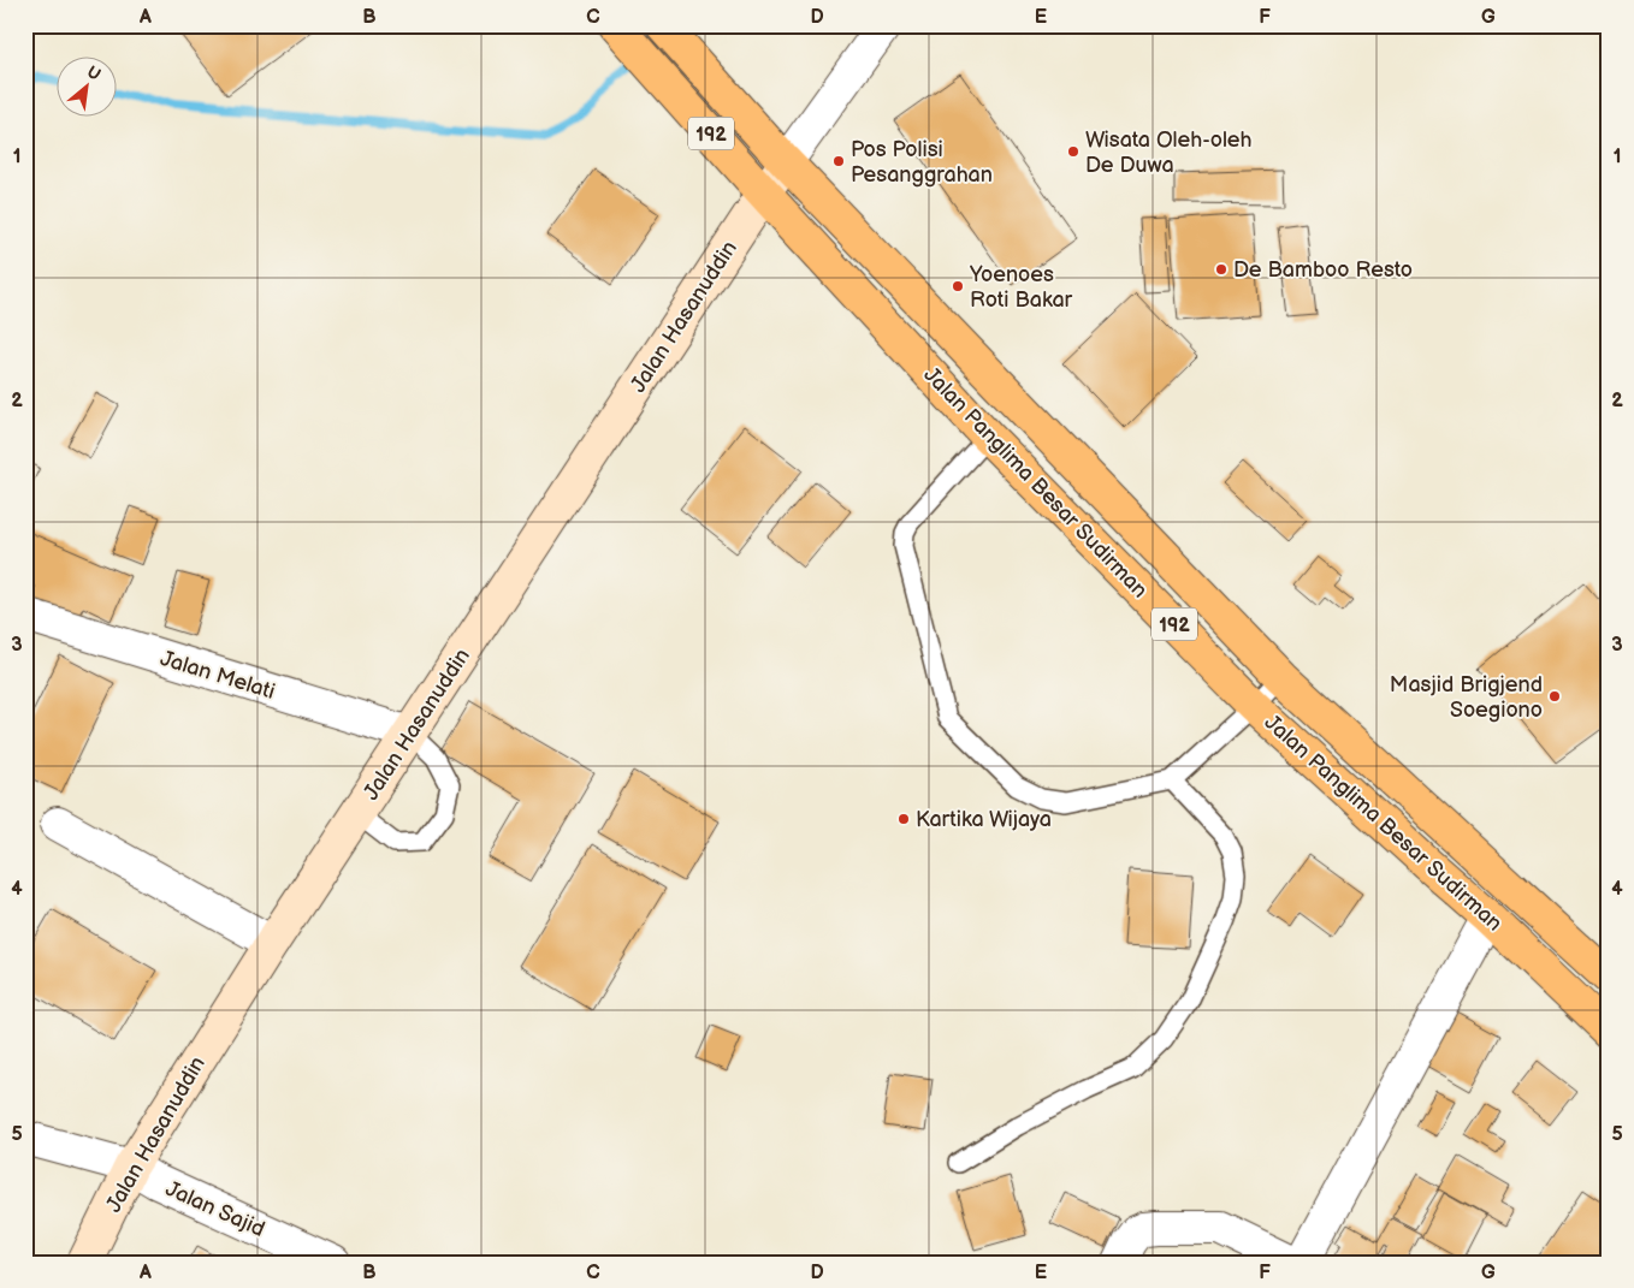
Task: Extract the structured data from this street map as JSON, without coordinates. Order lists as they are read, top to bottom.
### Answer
{
  "streets": {
    "main road": ["192", "Jalan Hasanuddin", "Jalan Panglima Besar Sudirman"],
    "street": ["Jalan Melati", "Jalan Sajid"]
  },
  "crossings": [
    ["192", "Jalan Hasanuddin"],
    ["192", "Jalan Panglima Besar Sudirman"],
    ["Jalan Hasanuddin", "Jalan Panglima Besar Sudirman"],
    ["Jalan Hasanuddin", "Jalan Melati"],
    ["Jalan Hasanuddin", "Jalan Sajid"]
  ],
  "places": [
    "Wisata Oleh-oleh De Duwa",
    "Pos Polisi Pesanggrahan",
    "De Bamboo Resto",
    "Yoenoes Roti Bakar",
    "Masjid Brigjend Soegiono",
    "Kartika Wijaya"
  ],
  "north": "top right",
  "grid": {
    "columns": [
      "A",
      "B",
      "C",
      "D",
      "E",
      "F",
      "G"
    ],
    "rows": [
      "1",
      "2",
      "3",
      "4",
      "5"
    ]
  }
}
